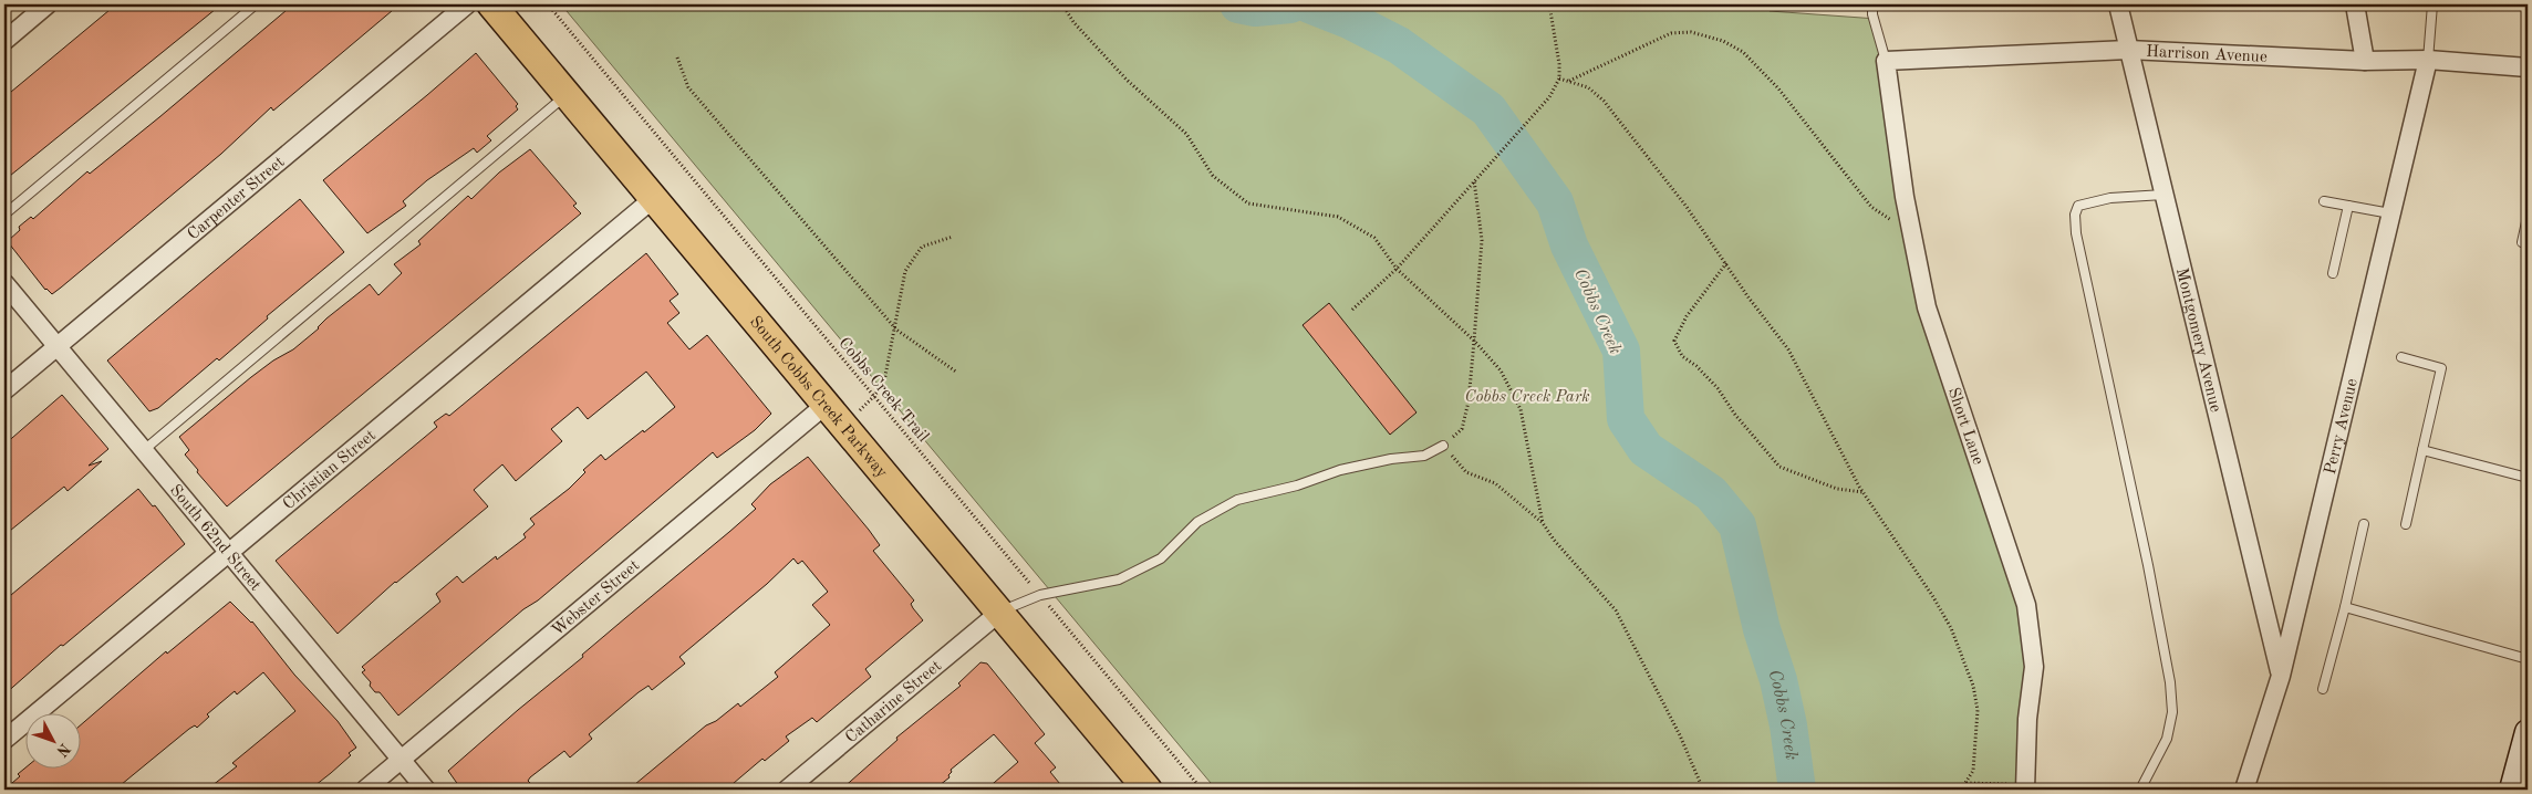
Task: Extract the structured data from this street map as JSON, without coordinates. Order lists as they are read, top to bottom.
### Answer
{
  "streets": {
    "main road": ["South Cobbs Creek Parkway"],
    "street": [
      "Harrison Avenue",
      "Carpenter Street",
      "Montgomery Avenue",
      "Short Lane",
      "Perry Avenue",
      "Christian Street",
      "South 62nd Street",
      "Webster Street",
      "Catharine Street"
    ],
    "path": ["Cobbs Creek Trail"]
  },
  "crossings": [
    ["Harrison Avenue", "Montgomery Avenue"],
    ["Harrison Avenue", "Short Lane"],
    ["Harrison Avenue", "Perry Avenue"],
    ["Carpenter Street", "South 62nd Street"],
    ["Montgomery Avenue", "Perry Avenue"],
    ["South Cobbs Creek Parkway", "Christian Street"],
    ["South Cobbs Creek Parkway", "Webster Street"],
    ["South Cobbs Creek Parkway", "Catharine Street"],
    ["Christian Street", "South 62nd Street"],
    ["South 62nd Street", "Webster Street"]
  ],
  "water": ["Cobbs Creek"],
  "parks": ["Cobbs Creek Park"],
  "north": "bottom right"
}
